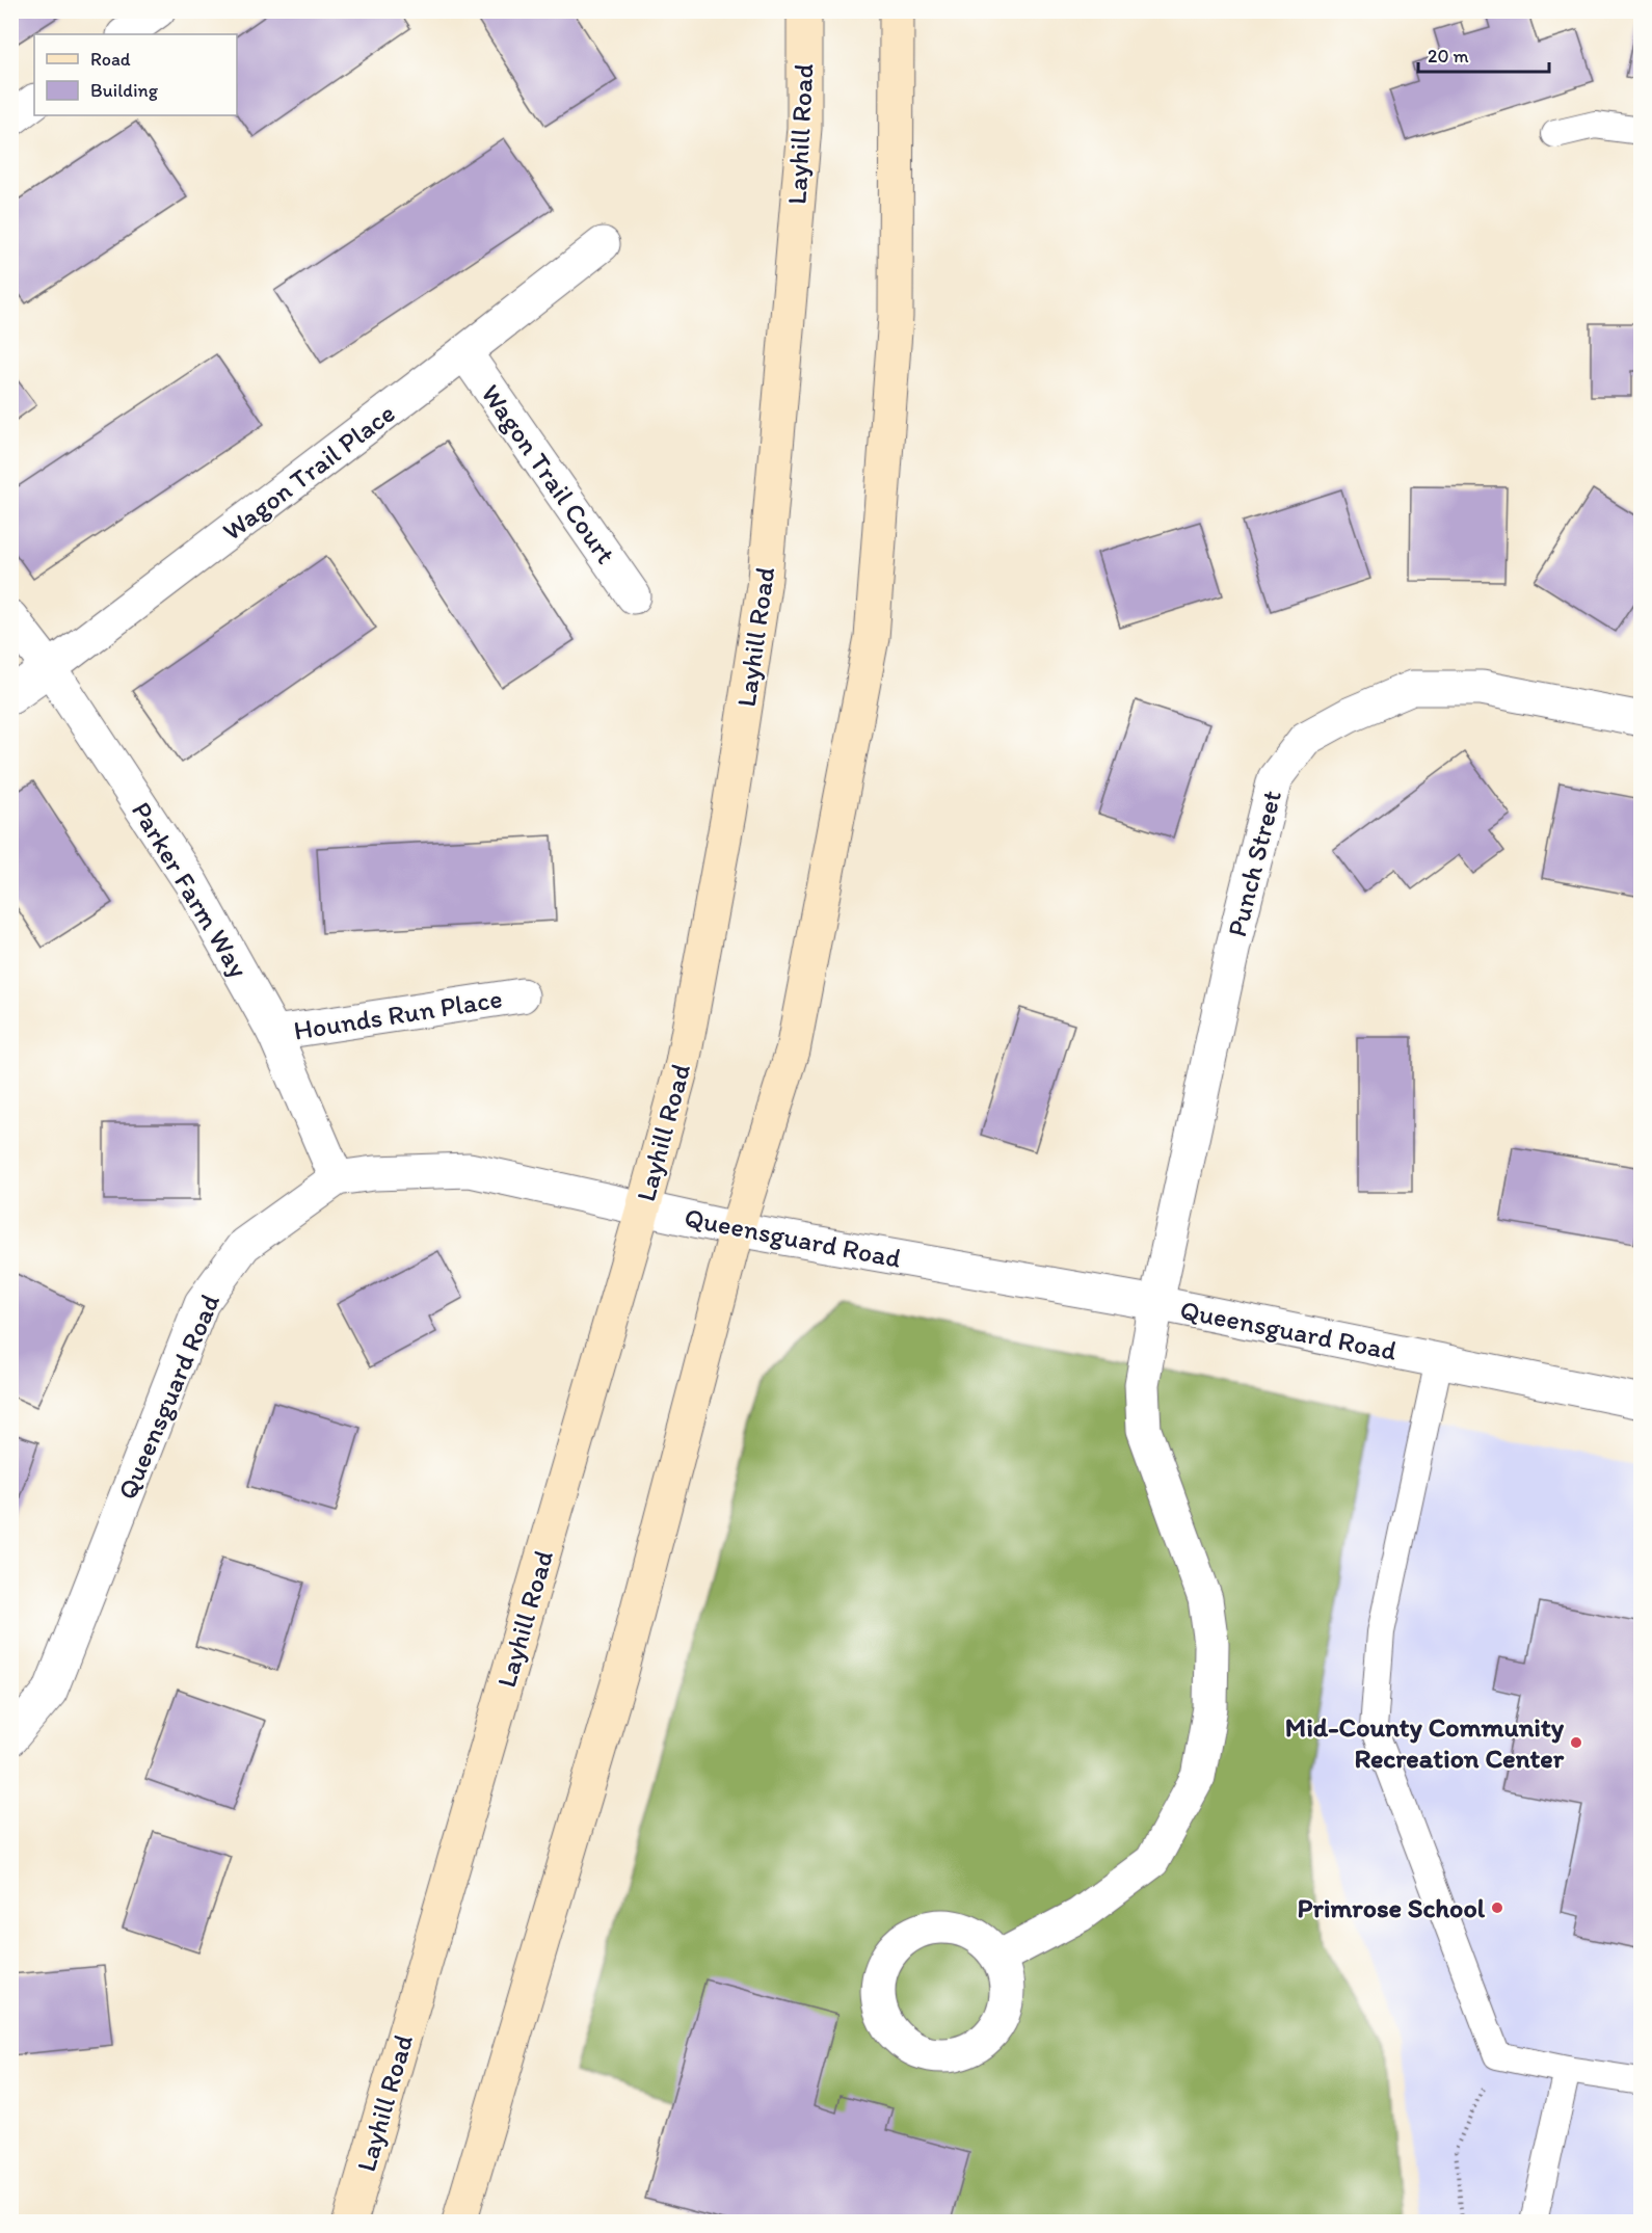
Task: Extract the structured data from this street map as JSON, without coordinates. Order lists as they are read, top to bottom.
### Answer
{
  "streets": {
    "main road": ["Layhill Road"],
    "street": [
      "Wagon Trail Place",
      "Wagon Trail Court",
      "Punch Street",
      "Parker Farm Way",
      "Hounds Run Place",
      "Queensguard Road"
    ]
  },
  "crossings": [
    ["Layhill Road", "Queensguard Road"],
    ["Wagon Trail Place", "Wagon Trail Court"],
    ["Wagon Trail Place", "Parker Farm Way"],
    ["Punch Street", "Queensguard Road"],
    ["Parker Farm Way", "Hounds Run Place"],
    ["Parker Farm Way", "Queensguard Road"]
  ],
  "places": ["Mid-County Community Recreation Center", "Primrose School"],
  "legend": ["Road", "Building"],
  "scale_bar": "20 m"
}
